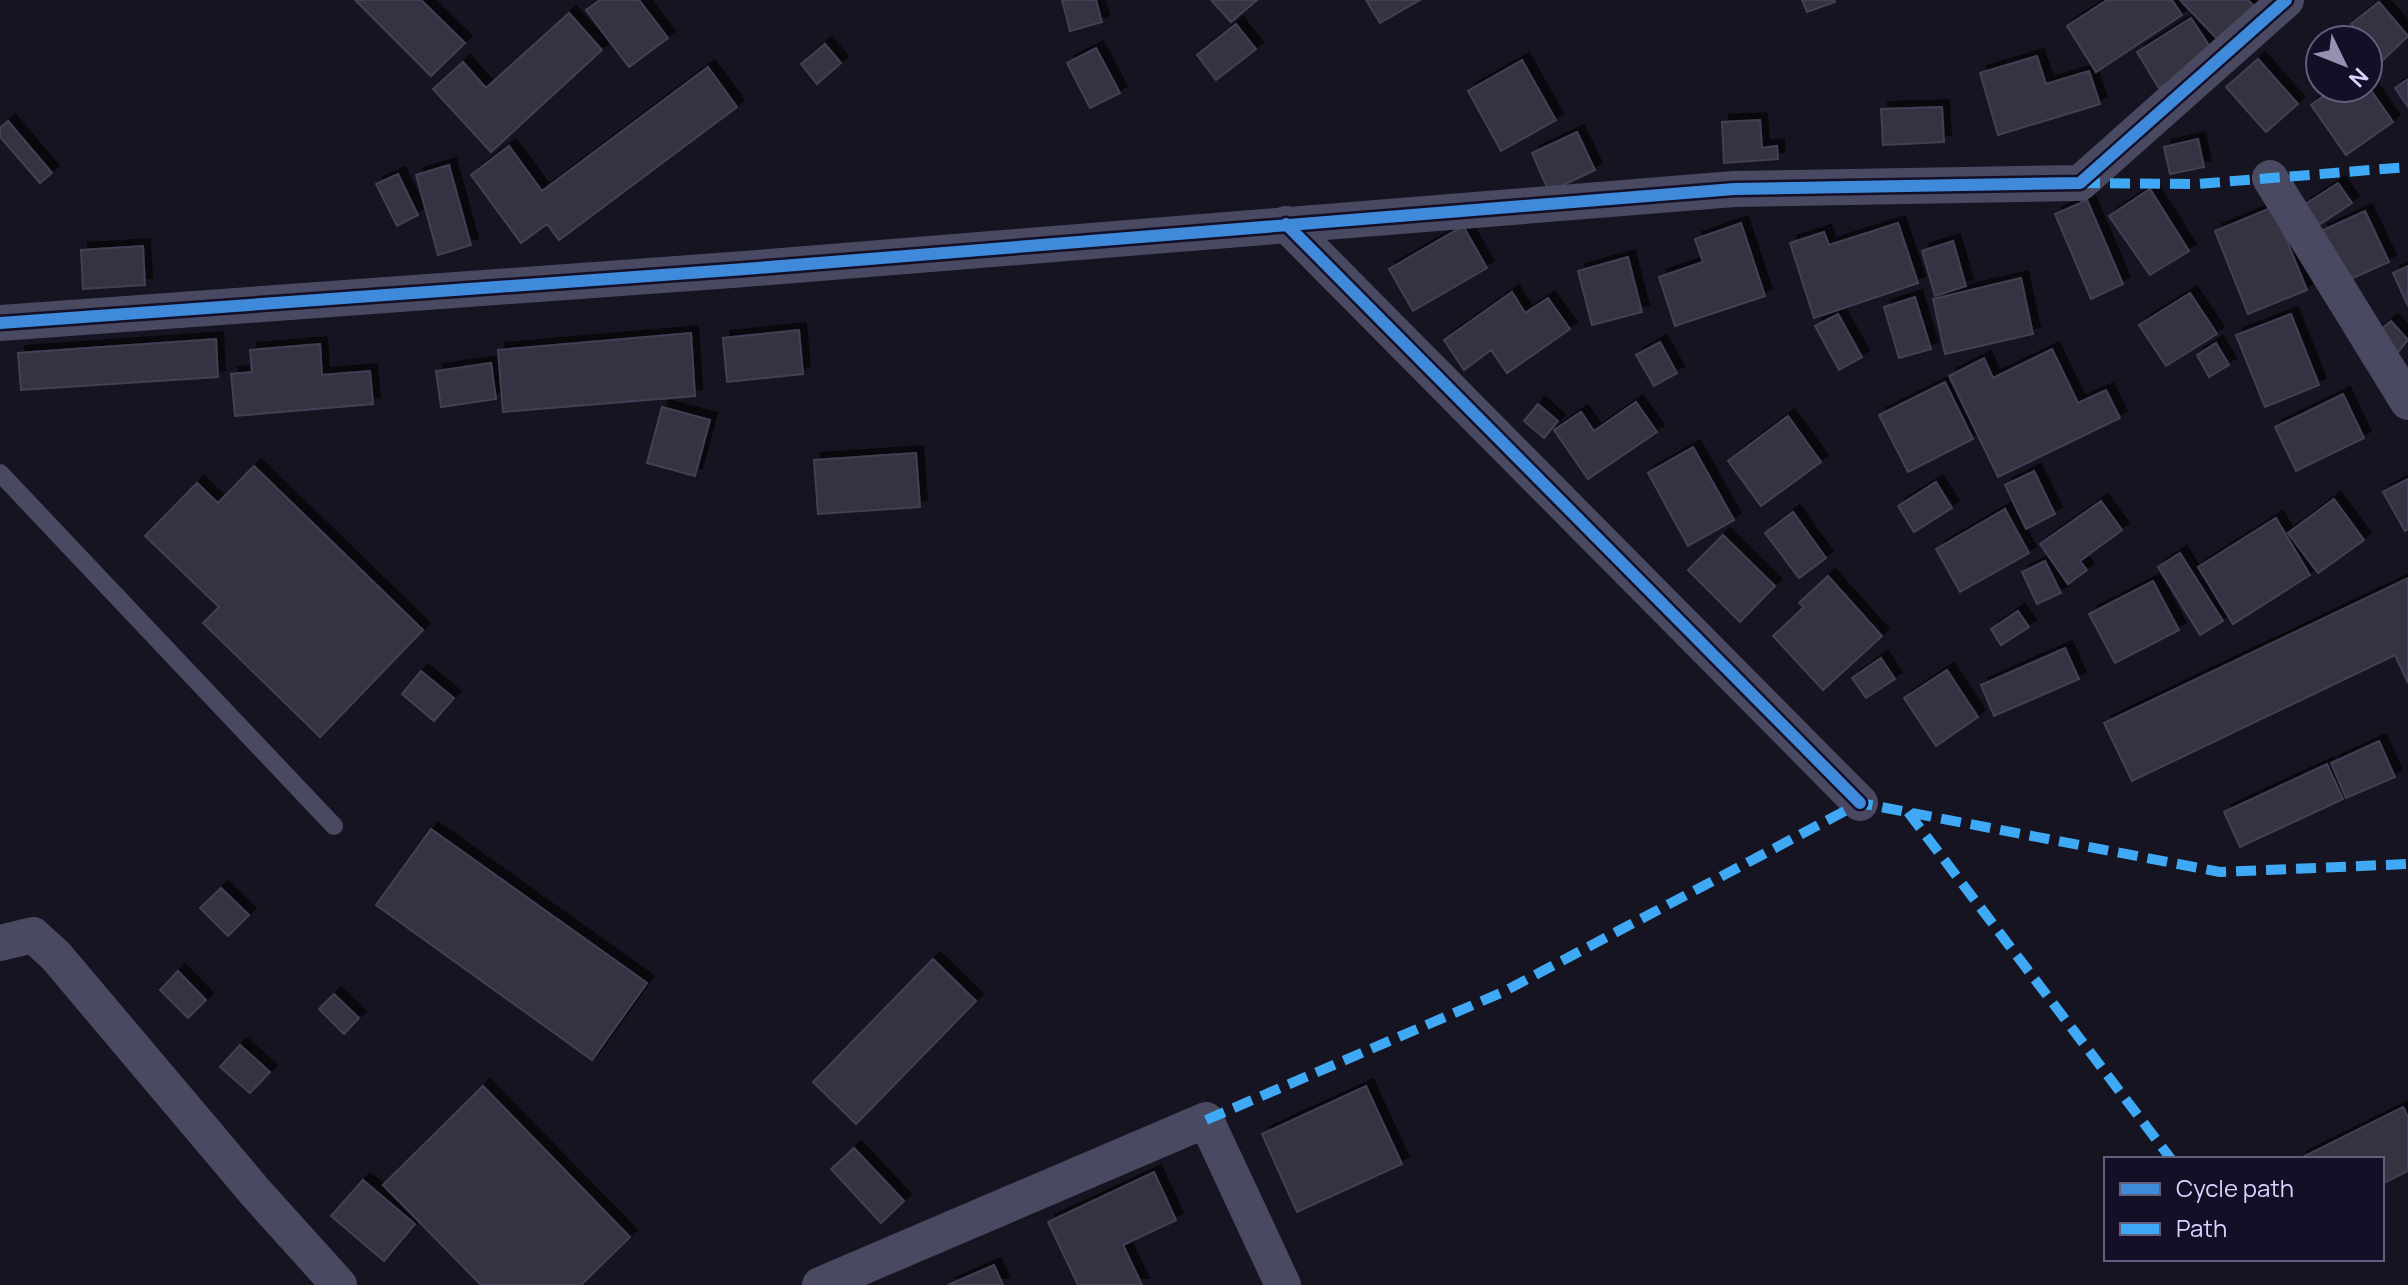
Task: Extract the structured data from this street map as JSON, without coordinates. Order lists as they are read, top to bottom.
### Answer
{
  "legend": ["Cycle path", "Path"],
  "north": "bottom right"
}
